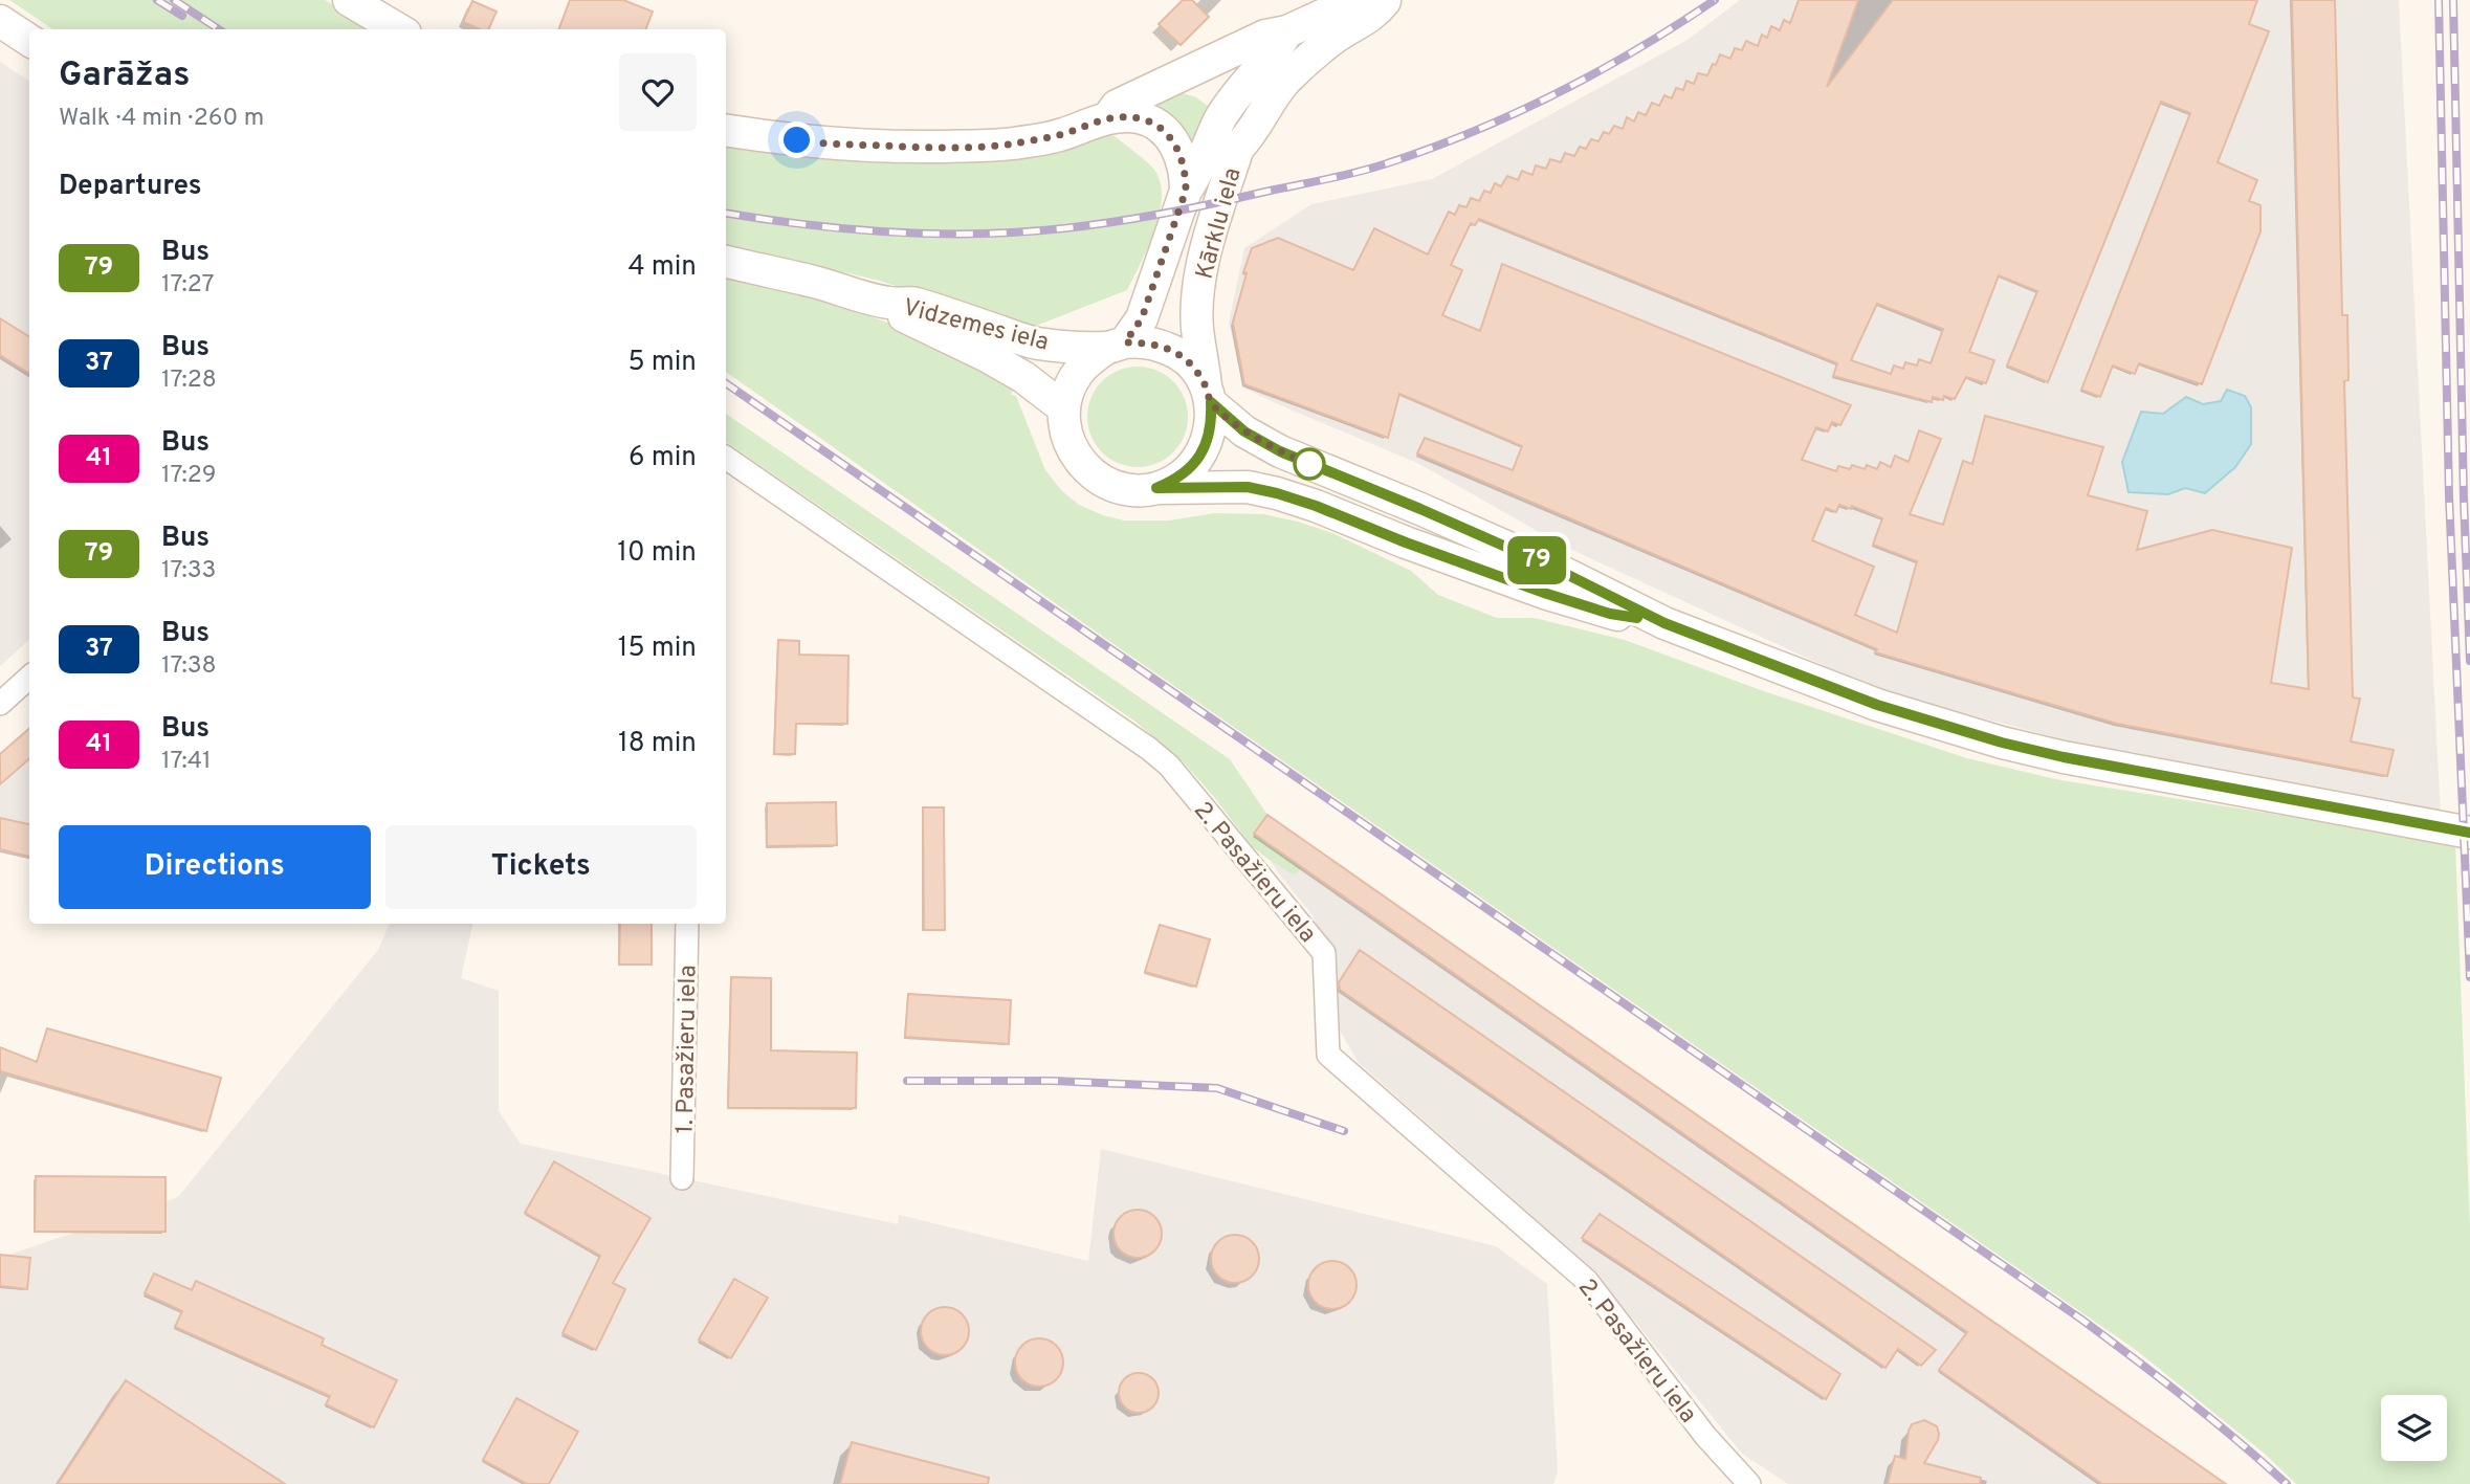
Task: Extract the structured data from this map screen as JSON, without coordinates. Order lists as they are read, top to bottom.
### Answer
{
  "streets": {
    "street": [
      "Kārklu iela",
      "Vidzemes iela",
      "2. Pasažieru iela",
      "1. Pasažieru iela"
    ]
  },
  "crossings": [
    ["Kārklu iela", "Vidzemes iela"]
  ],
  "lines": ["bus line 79"],
  "page": {
    "on_map": "79",
    "heading": [
      ["Garāžas", "Walk · 4 min · 260 m"],
      "Departures"
    ],
    "list": [
      {
        "mark": "79",
        "name": "Bus",
        "note": "17:27",
        "value": "4 min"
      },
      {
        "mark": "37",
        "name": "Bus",
        "note": "17:28",
        "value": "5 min"
      },
      {
        "mark": "41",
        "name": "Bus",
        "note": "17:29",
        "value": "6 min"
      },
      {
        "mark": "79",
        "name": "Bus",
        "note": "17:33",
        "value": "10 min"
      },
      {
        "mark": "37",
        "name": "Bus",
        "note": "17:38",
        "value": "15 min"
      },
      {
        "mark": "41",
        "name": "Bus",
        "note": "17:41",
        "value": "18 min"
      }
    ],
    "buttons": ["Directions", "Tickets"]
  }
}
